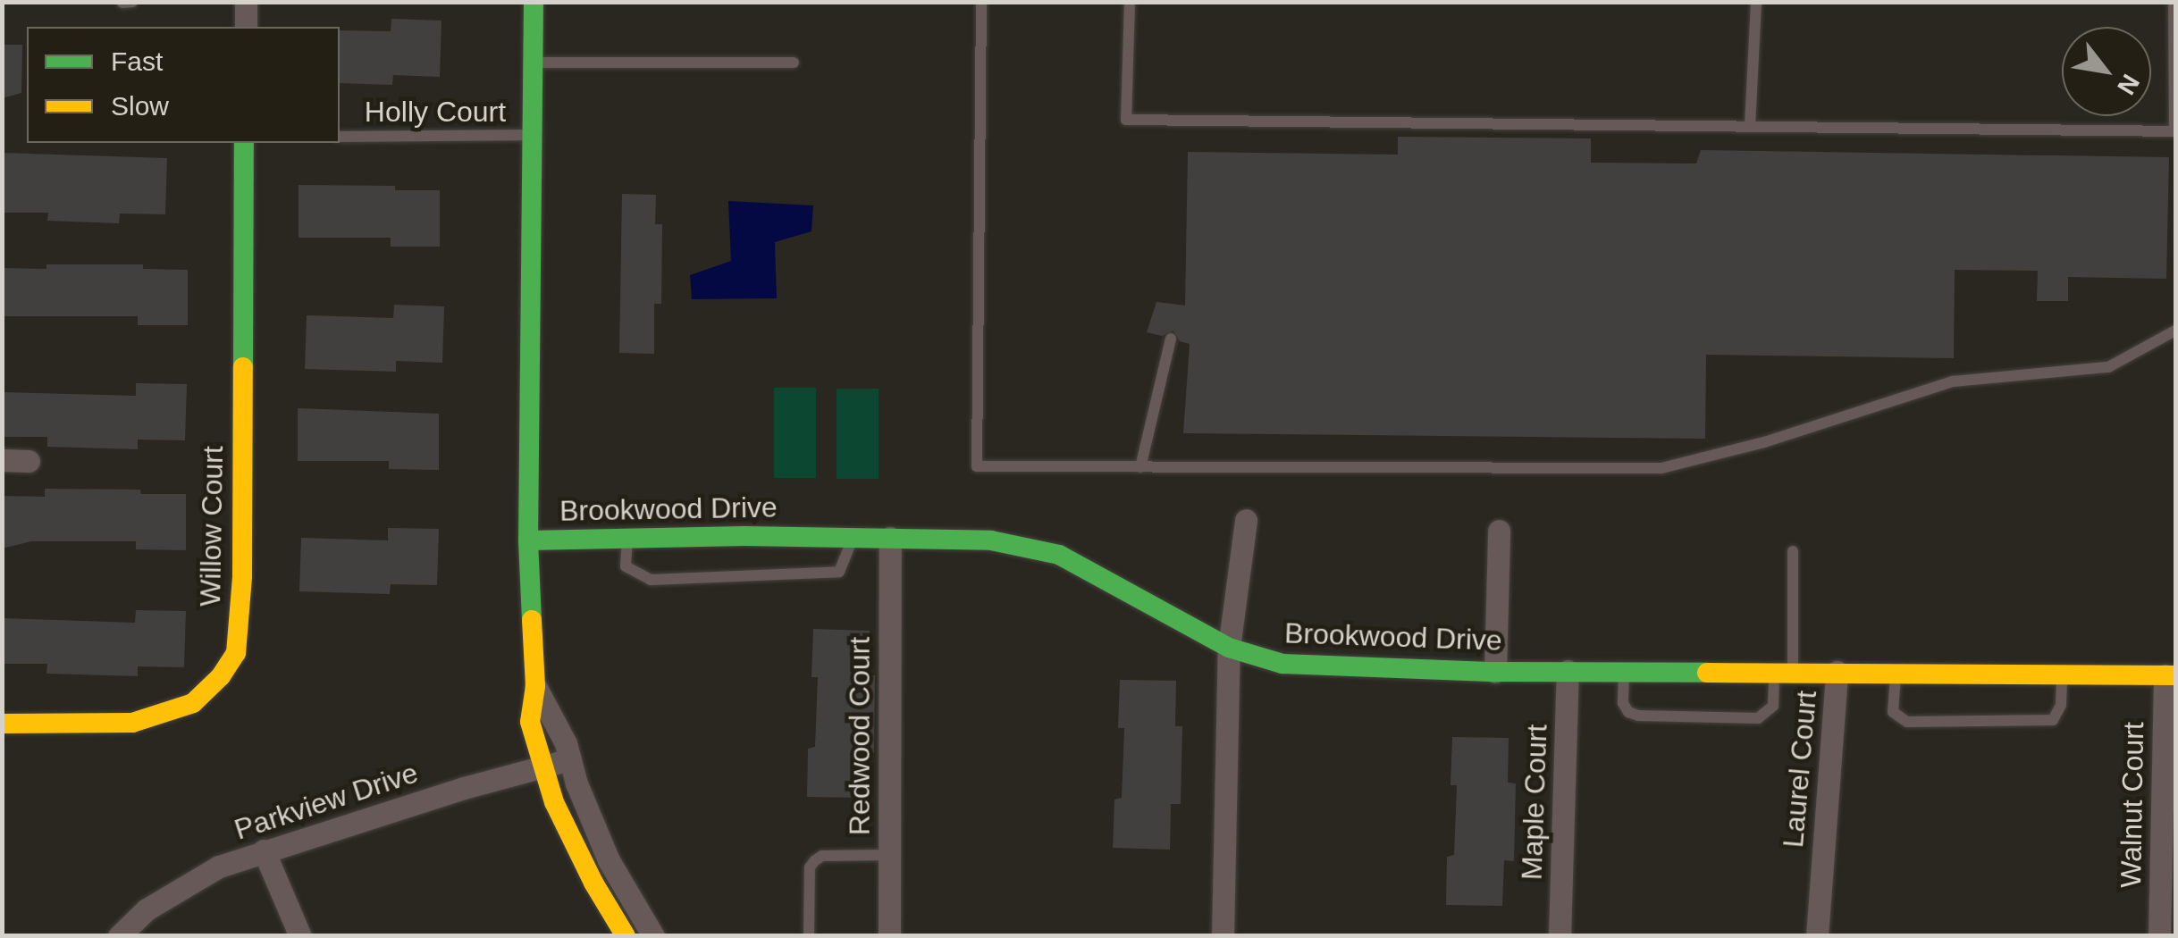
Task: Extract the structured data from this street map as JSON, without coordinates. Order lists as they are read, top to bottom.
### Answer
{
  "streets": {
    "street": [
      "Brookwood Drive",
      "Willow Court",
      "Redwood Court",
      "Laurel Court",
      "Parkview Drive",
      "Maple Court",
      "Walnut Court"
    ],
    "lane": ["Holly Court"]
  },
  "crossings": [
    ["Holly Court", "Brookwood Drive"],
    ["Brookwood Drive", "Redwood Court"],
    ["Brookwood Drive", "Laurel Court"],
    ["Brookwood Drive", "Parkview Drive"],
    ["Brookwood Drive", "Maple Court"],
    ["Brookwood Drive", "Walnut Court"]
  ],
  "legend": ["Fast", "Slow"],
  "north": "bottom right"
}
